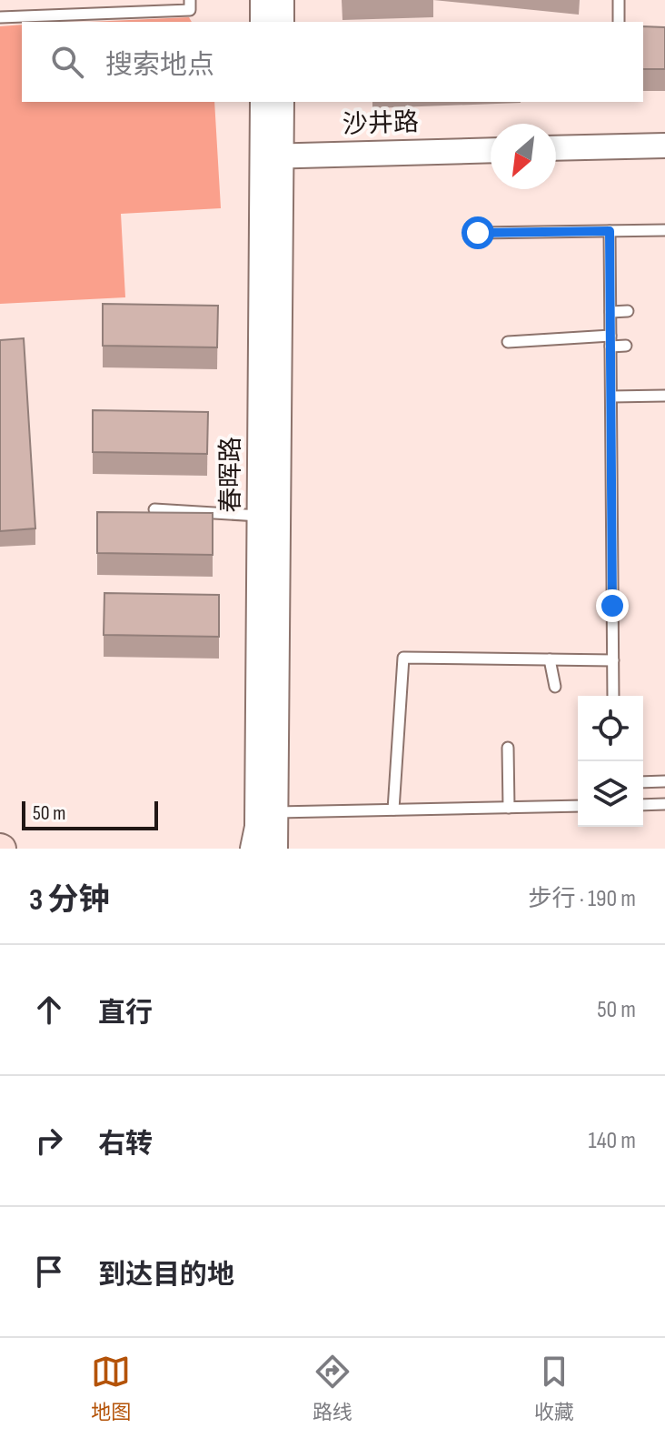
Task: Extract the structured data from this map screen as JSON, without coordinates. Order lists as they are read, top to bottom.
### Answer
{
  "streets": {
    "street": ["沙井路", "春晖路"]
  },
  "crossings": [
    ["沙井路", "春晖路"]
  ],
  "scale_bar": "50 m",
  "north": "bottom left",
  "page": {
    "search": "搜索地点",
    "scale": "50 m",
    "heading": ["3 分钟", "步行 · 190 m"],
    "list": [
      ["直行", "50 m"],
      ["右转", "140 m"],
      "到达目的地"
    ],
    "nav": ["地图", "路线", "收藏"]
  }
}
